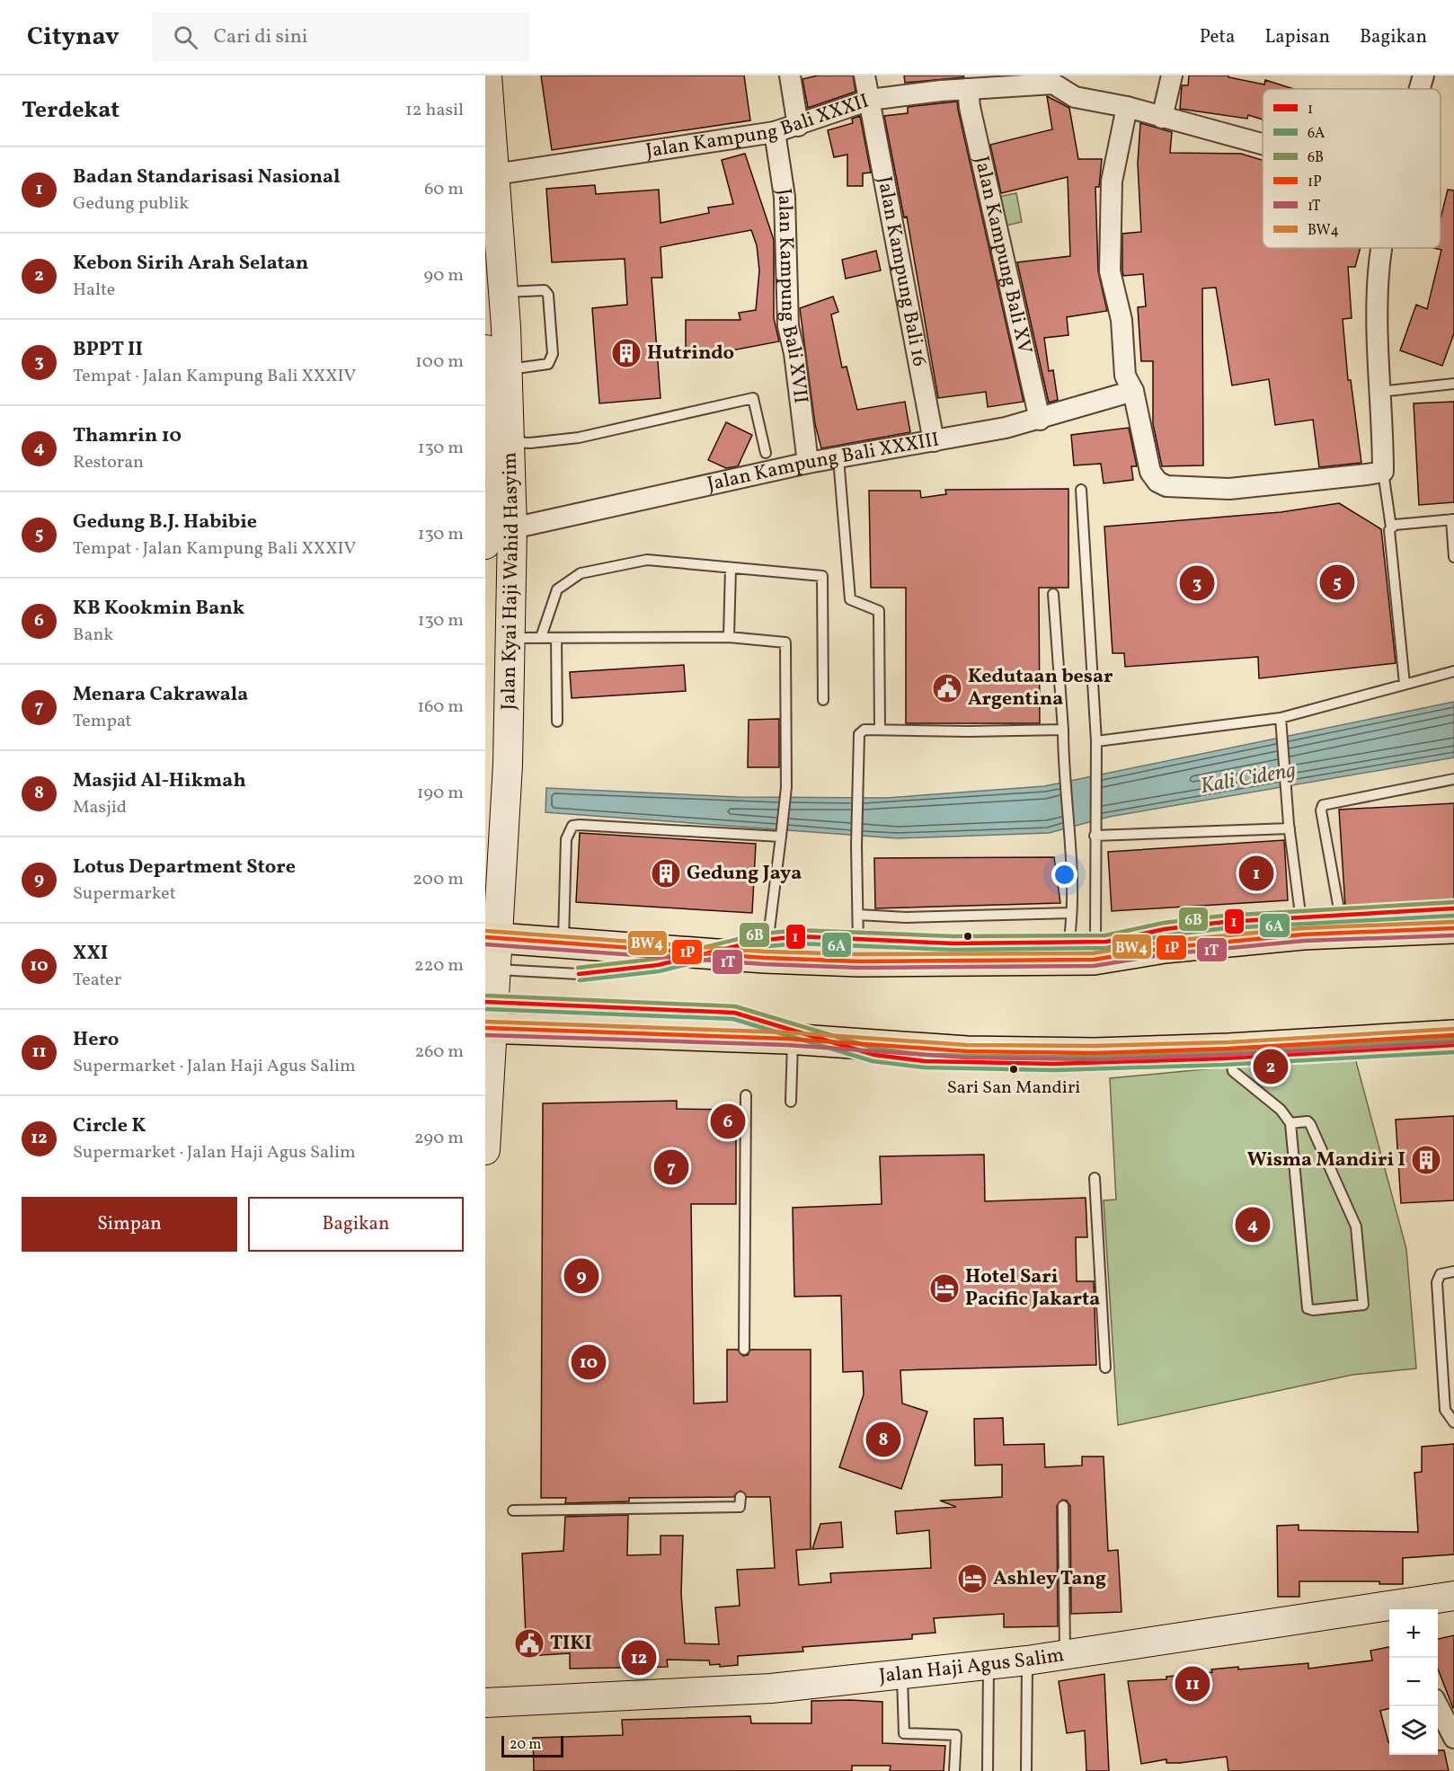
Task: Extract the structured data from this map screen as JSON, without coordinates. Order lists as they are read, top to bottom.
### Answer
{
  "streets": {
    "main road": ["Jalan Kyai Haji Wahid Hasyim", "Jalan Haji Agus Salim"],
    "street": [
      "Jalan Kampung Bali XXXII",
      "Jalan Kampung Bali XV",
      "Jalan Kampung Bali 16",
      "Jalan Kampung Bali XVII",
      "Jalan Kampung Bali XXXIII"
    ]
  },
  "crossings": [
    ["Jalan Kampung Bali XXXII", "Jalan Kampung Bali XV"],
    ["Jalan Kampung Bali XXXII", "Jalan Kampung Bali 16"],
    ["Jalan Kampung Bali XXXII", "Jalan Kampung Bali XVII"],
    ["Jalan Kampung Bali XXXII", "Jalan Kyai Haji Wahid Hasyim"],
    ["Jalan Kampung Bali XV", "Jalan Kampung Bali XXXIII"],
    ["Jalan Kampung Bali 16", "Jalan Kampung Bali XXXIII"],
    ["Jalan Kampung Bali XVII", "Jalan Kampung Bali XXXIII"],
    ["Jalan Kampung Bali XXXIII", "Jalan Kyai Haji Wahid Hasyim"]
  ],
  "water": ["Kali Cideng"],
  "places": {
    "building": ["Hutrindo", "Gedung Jaya", "Wisma Mandiri I"],
    "public building": ["Kedutaan besar Argentina", "TIKI"],
    "other": ["Sari San Mandiri"],
    "hotel": ["Hotel Sari Pacific Jakarta", "Ashley Tang"]
  },
  "lines": [
    "transit line 6B",
    "transit line 1",
    "transit line 6A",
    "transit line BW4",
    "transit line 1P",
    "transit line 1T"
  ],
  "legend": [
    "1",
    "6A",
    "6B",
    "1P",
    "1T",
    "BW4"
  ],
  "scale_bar": "20 m",
  "page": {
    "header": "Citynav",
    "search": "Cari di sini",
    "nav": ["Peta", "Lapisan", "Bagikan"],
    "heading": ["Terdekat", "12 hasil"],
    "list": [
      {
        "mark": "1",
        "name": "Badan Standarisasi Nasional",
        "note": "Gedung publik",
        "value": "60 m"
      },
      {
        "mark": "2",
        "name": "Kebon Sirih Arah Selatan",
        "note": "Halte",
        "value": "90 m"
      },
      {
        "mark": "3",
        "name": "BPPT II",
        "note": "Tempat · Jalan Kampung Bali XXXIV",
        "value": "100 m"
      },
      {
        "mark": "4",
        "name": "Thamrin 10",
        "note": "Restoran",
        "value": "130 m"
      },
      {
        "mark": "5",
        "name": "Gedung B.J. Habibie",
        "note": "Tempat · Jalan Kampung Bali XXXIV",
        "value": "130 m"
      },
      {
        "mark": "6",
        "name": "KB Kookmin Bank",
        "note": "Bank",
        "value": "130 m"
      },
      {
        "mark": "7",
        "name": "Menara Cakrawala",
        "note": "Tempat",
        "value": "160 m"
      },
      {
        "mark": "8",
        "name": "Masjid Al-Hikmah",
        "note": "Masjid",
        "value": "190 m"
      },
      {
        "mark": "9",
        "name": "Lotus Department Store",
        "note": "Supermarket",
        "value": "200 m"
      },
      {
        "mark": "10",
        "name": "XXI",
        "note": "Teater",
        "value": "220 m"
      },
      {
        "mark": "11",
        "name": "Hero",
        "note": "Supermarket · Jalan Haji Agus Salim",
        "value": "260 m"
      },
      {
        "mark": "12",
        "name": "Circle K",
        "note": "Supermarket · Jalan Haji Agus Salim",
        "value": "290 m"
      }
    ],
    "pins": [
      "5",
      "3",
      "1",
      "2",
      "6",
      "7",
      "4",
      "9",
      "10",
      "8",
      "12",
      "11"
    ],
    "buttons": ["Simpan", "Bagikan"],
    "map_buttons": ["+", "−"],
    "scale": "20 m"
  }
}
